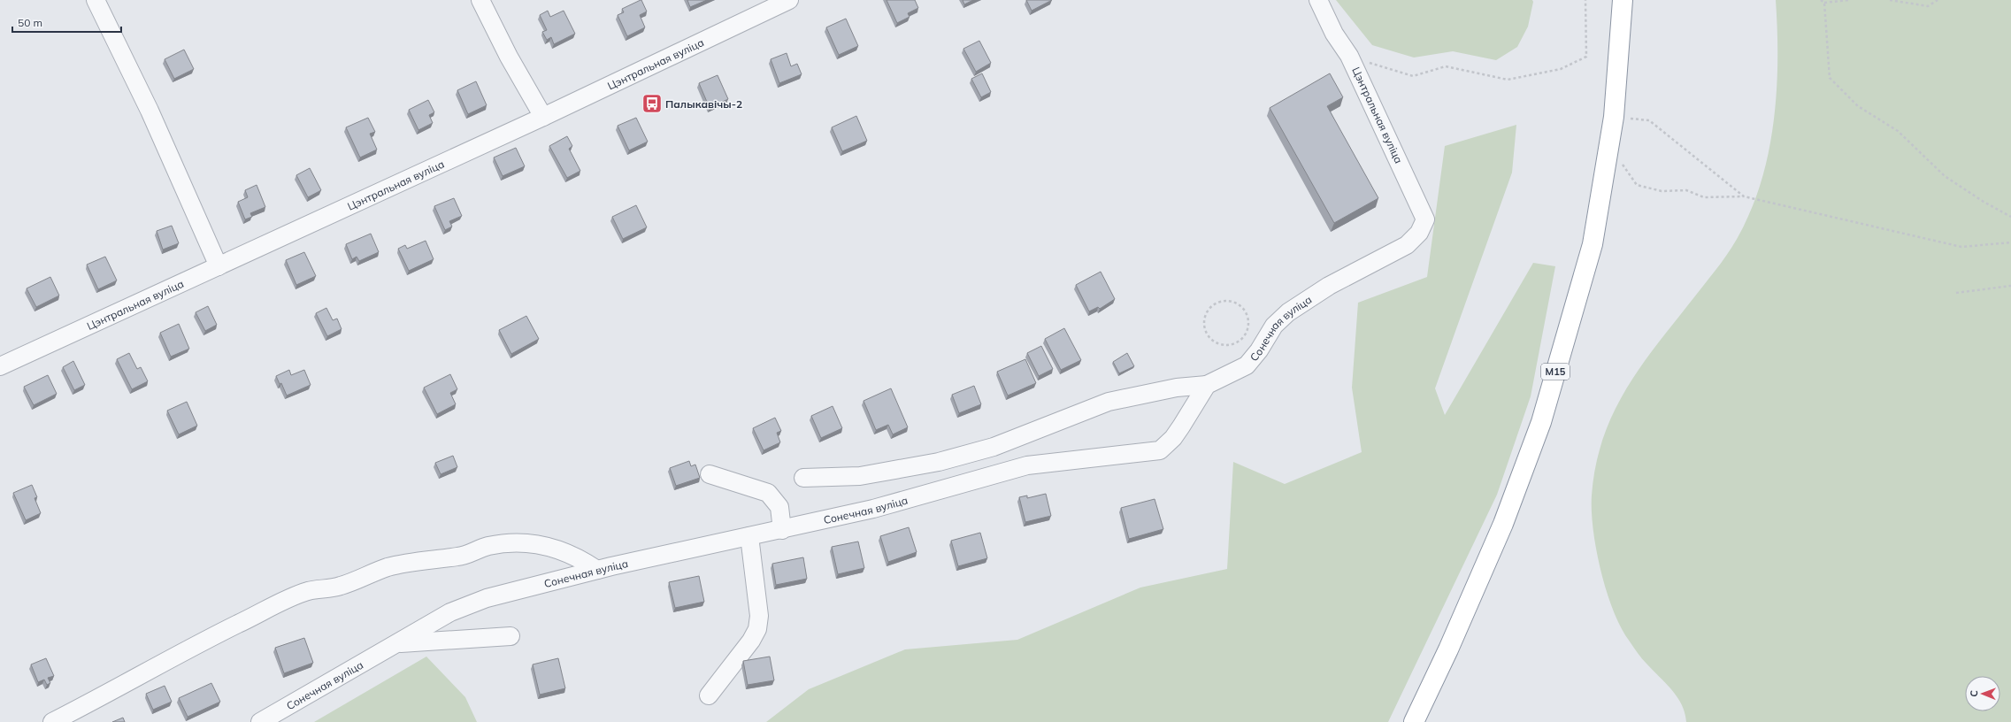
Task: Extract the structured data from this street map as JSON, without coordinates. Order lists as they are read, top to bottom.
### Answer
{
  "streets": {
    "highway": ["М15"],
    "street": ["Цэнтральная вуліца", "Сонечная вуліца"]
  },
  "crossings": [
    ["Цэнтральная вуліца", "Сонечная вуліца"]
  ],
  "places": {
    "bus stop": ["Палыкавічы-2"]
  },
  "scale_bar": "50 m",
  "north": "left"
}
